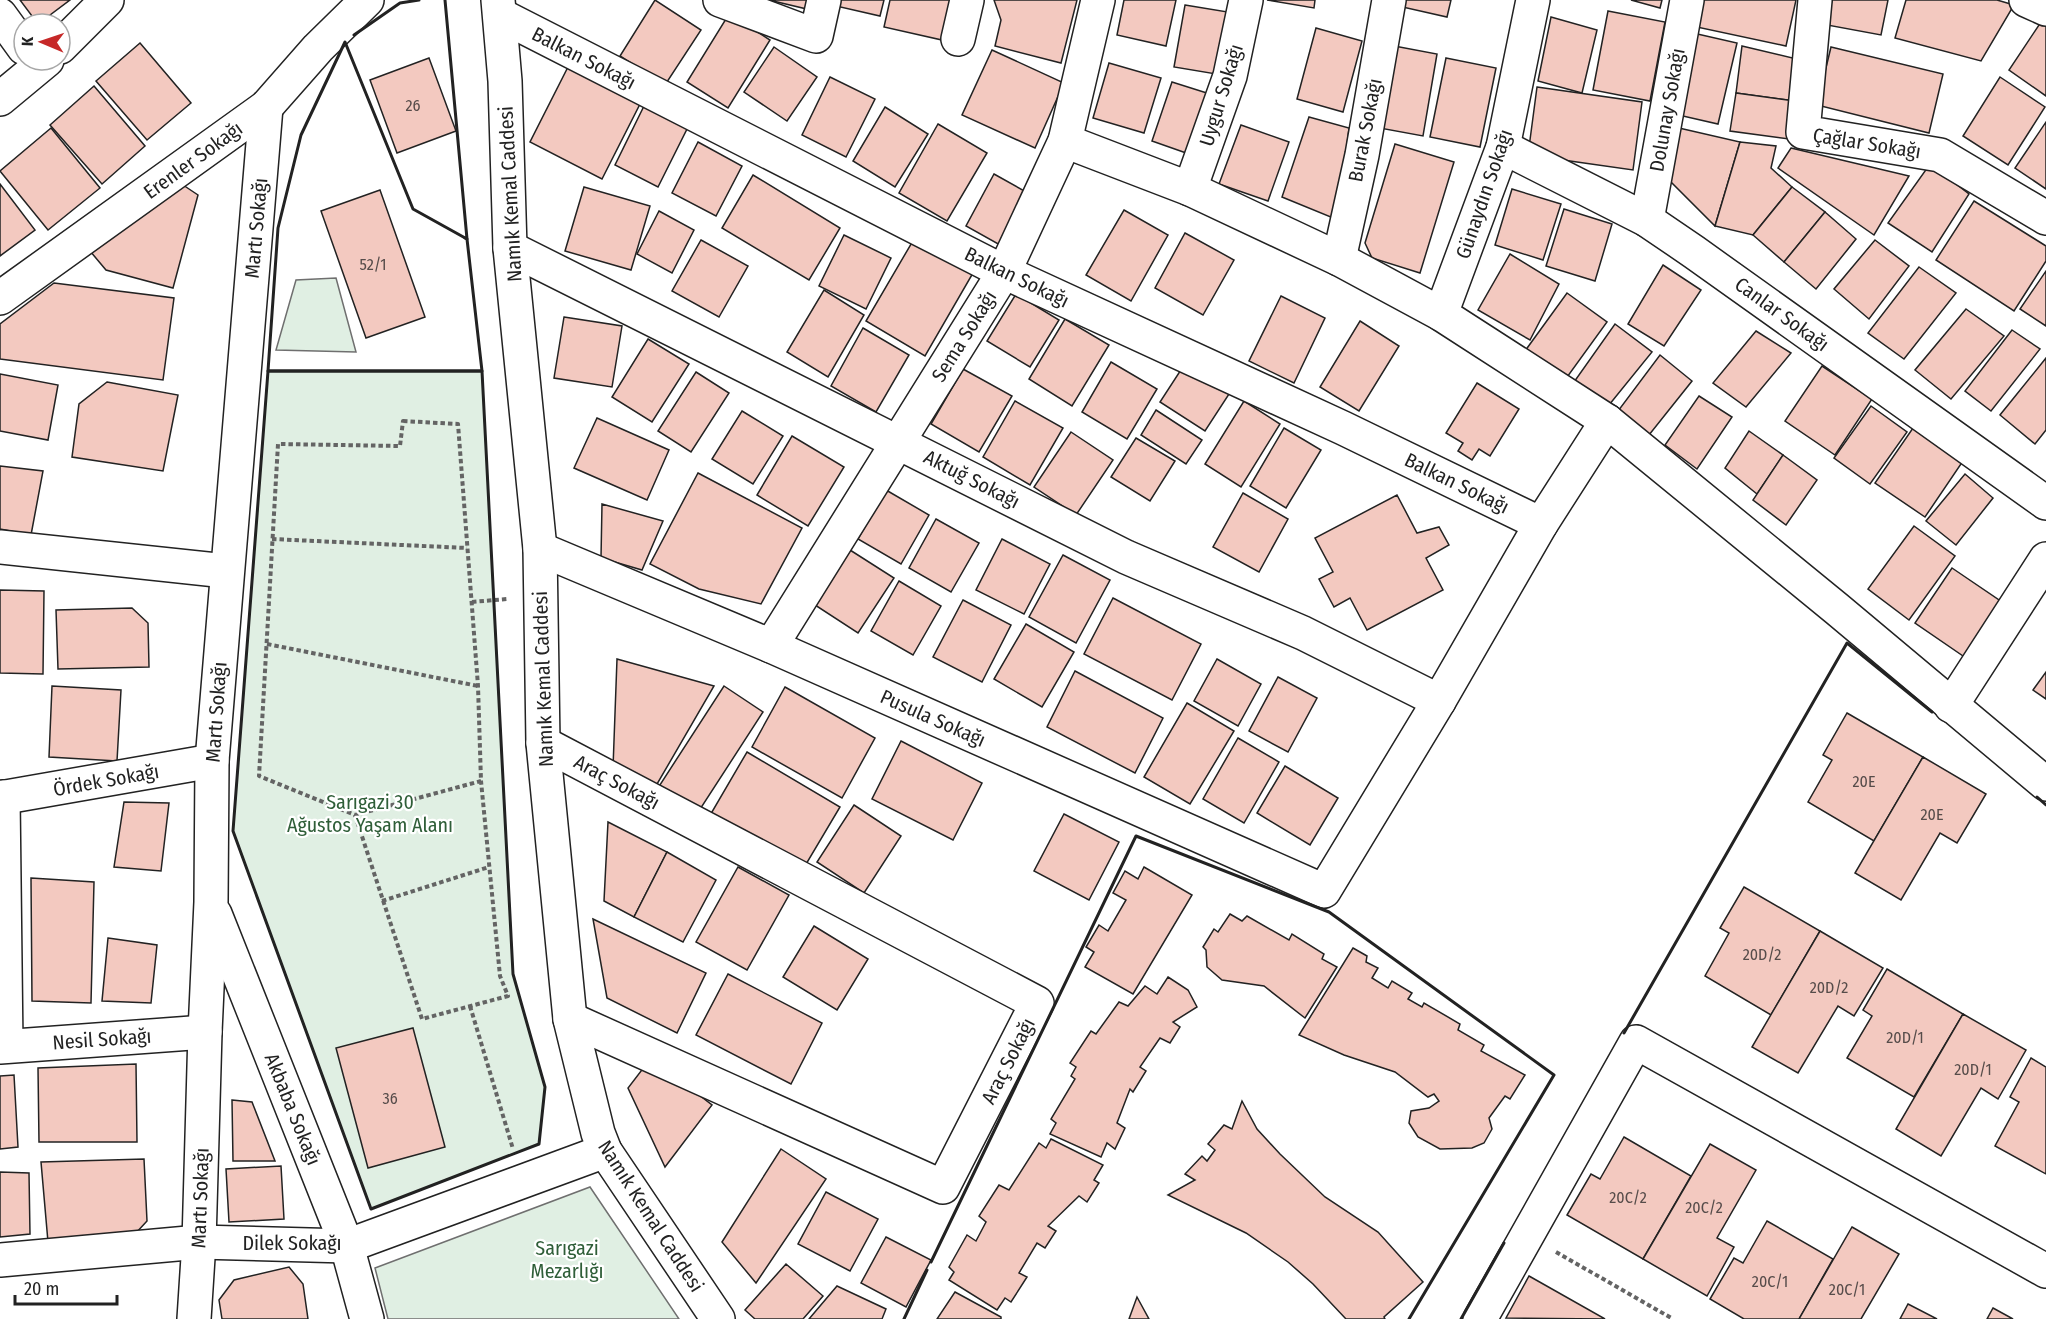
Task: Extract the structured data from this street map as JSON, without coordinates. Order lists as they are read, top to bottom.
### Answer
{
  "streets": {
    "street": [
      "Balkan Sokağı",
      "Uygur Sokağı",
      "Dolunay Sokağı",
      "Burak Sokağı",
      "Çağlar Sokağı",
      "Erenler Sokağı",
      "Namık Kemal Caddesi",
      "Günaydın Sokağı",
      "Martı Sokağı",
      "Canlar Sokağı",
      "Sema Sokağı",
      "Aktuğ Sokağı",
      "Pusula Sokağı",
      "Ördek Sokağı",
      "Araç Sokağı",
      "Nesil Sokağı",
      "Akbaba Sokağı",
      "Dilek Sokağı"
    ]
  },
  "crossings": [
    ["Balkan Sokağı", "Namık Kemal Caddesi"],
    ["Balkan Sokağı", "Sema Sokağı"],
    ["Dolunay Sokağı", "Canlar Sokağı"],
    ["Erenler Sokağı", "Martı Sokağı"],
    ["Namık Kemal Caddesi", "Aktuğ Sokağı"],
    ["Namık Kemal Caddesi", "Pusula Sokağı"],
    ["Namık Kemal Caddesi", "Araç Sokağı"],
    ["Namık Kemal Caddesi", "Dilek Sokağı"],
    ["Günaydın Sokağı", "Canlar Sokağı"],
    ["Martı Sokağı", "Ördek Sokağı"],
    ["Martı Sokağı", "Nesil Sokağı"],
    ["Martı Sokağı", "Akbaba Sokağı"],
    ["Martı Sokağı", "Dilek Sokağı"],
    ["Sema Sokağı", "Aktuğ Sokağı"],
    ["Sema Sokağı", "Pusula Sokağı"],
    ["Aktuğ Sokağı", "Pusula Sokağı"],
    ["Akbaba Sokağı", "Dilek Sokağı"]
  ],
  "parks": ["Sarıgazi 30 Ağustos Yaşam Alanı", "Sarıgazi Mezarlığı"],
  "house_numbers": [
    "26",
    "52/1",
    "20E",
    "20E",
    "20D/2",
    "20D/2",
    "20D/1",
    "20D/1",
    "36",
    "20C/2",
    "20C/2",
    "20C/1",
    "20C/1"
  ],
  "scale_bar": "20 m",
  "north": "left"
}
